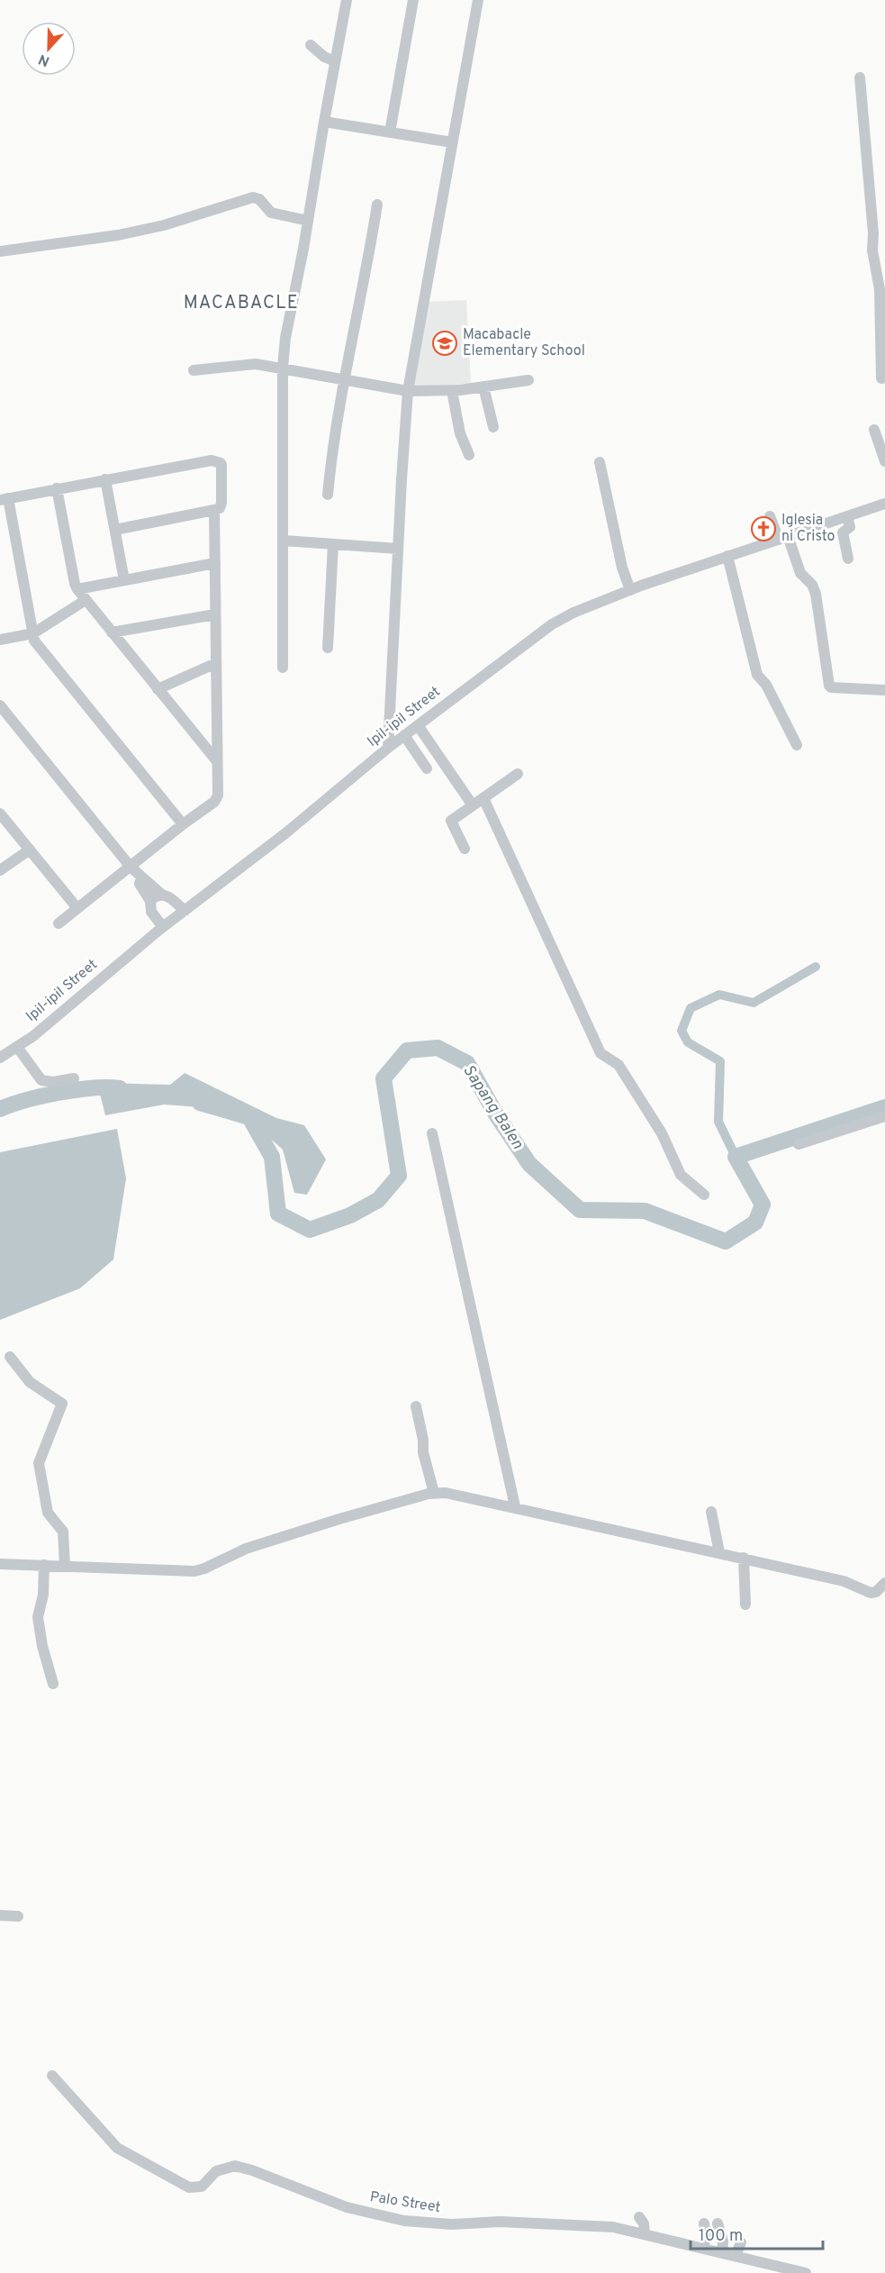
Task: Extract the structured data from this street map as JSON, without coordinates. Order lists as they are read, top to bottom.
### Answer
{
  "streets": {
    "street": ["Ipil-ipil Street", "Palo Street"]
  },
  "districts": ["MACABACLE"],
  "water": ["Sapang Balen"],
  "places": {
    "school or university": ["Macabacle Elementary School"],
    "church": ["Iglesia ni Cristo"]
  },
  "scale_bar": "100 m",
  "north": "bottom"
}
